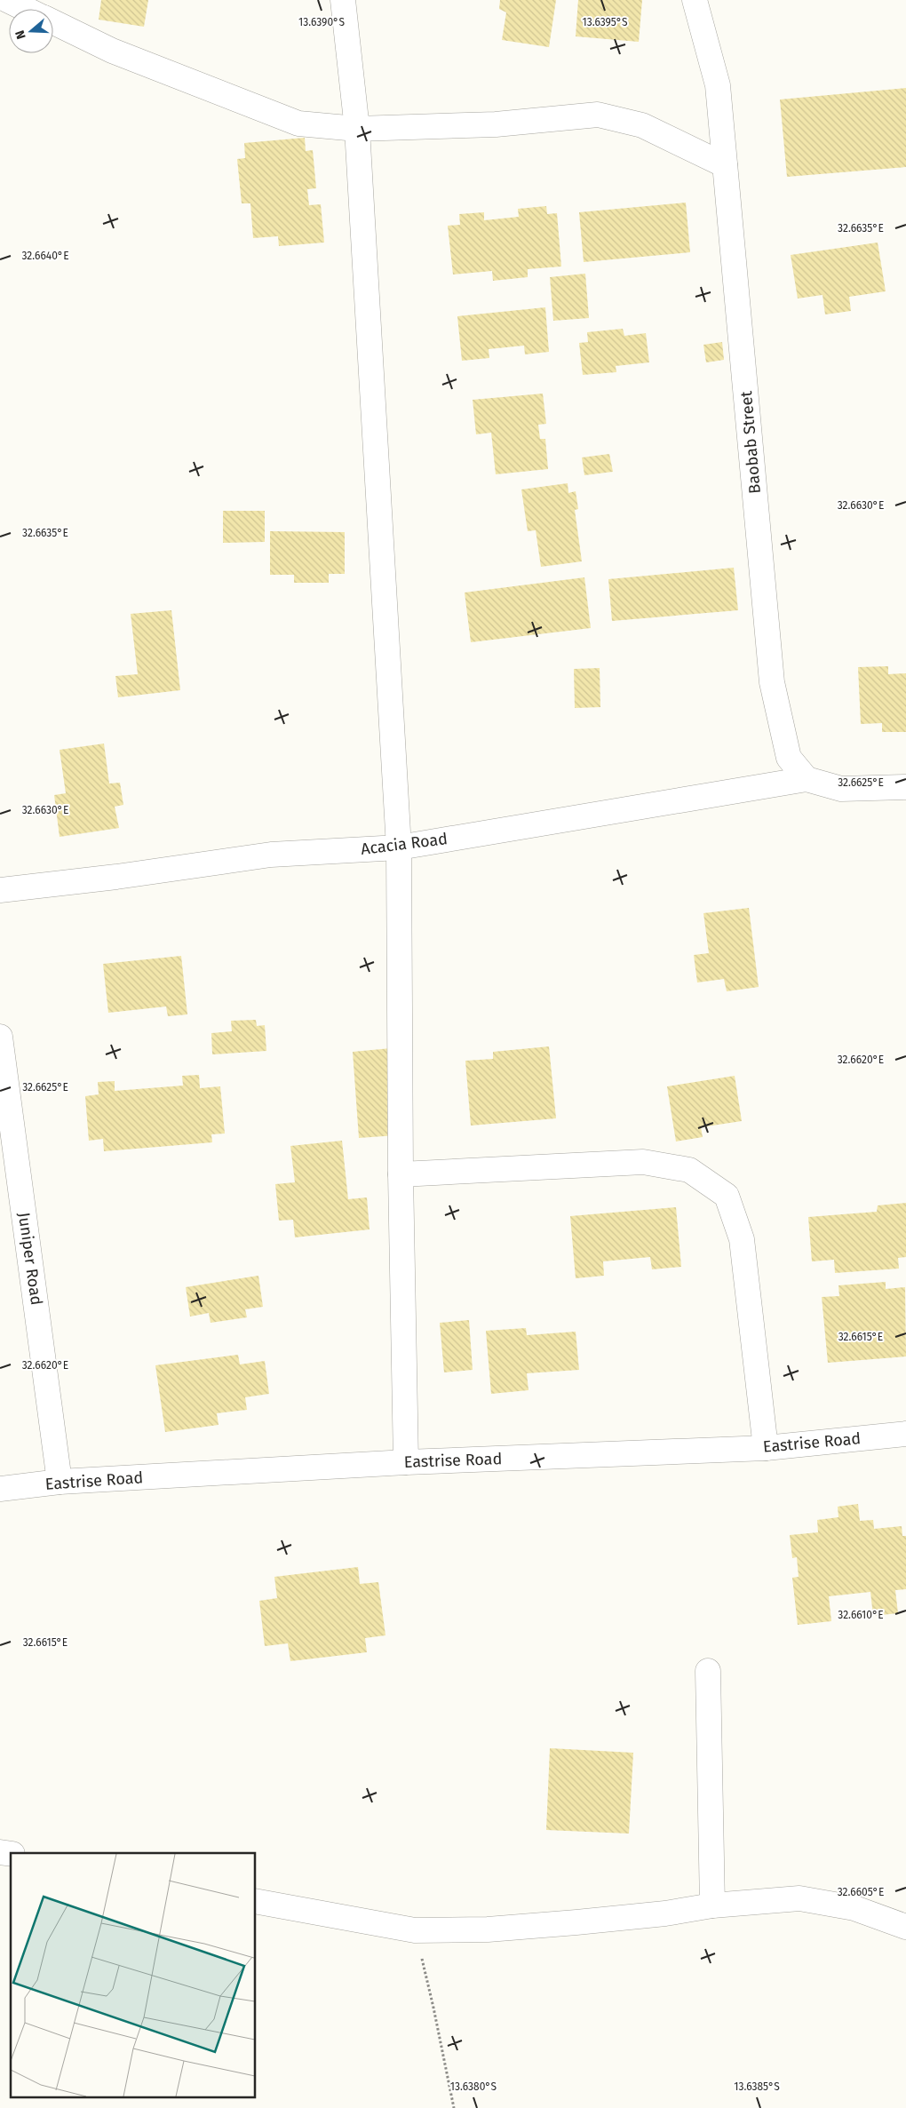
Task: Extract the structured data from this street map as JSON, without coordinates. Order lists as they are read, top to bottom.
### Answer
{
  "streets": {
    "street": [
      "Baobab Street",
      "Acacia Road",
      "Juniper Road",
      "Eastrise Road"
    ]
  },
  "crossings": [
    ["Baobab Street", "Acacia Road"],
    ["Juniper Road", "Eastrise Road"]
  ],
  "north": "left",
  "coordinates": [
    "13.6390°S",
    "13.6395°S",
    "32.6635°E",
    "32.6640°E",
    "32.6630°E",
    "32.6625°E",
    "32.6620°E",
    "32.6615°E",
    "32.6610°E",
    "32.6605°E",
    "13.6380°S",
    "13.6385°S"
  ]
}
